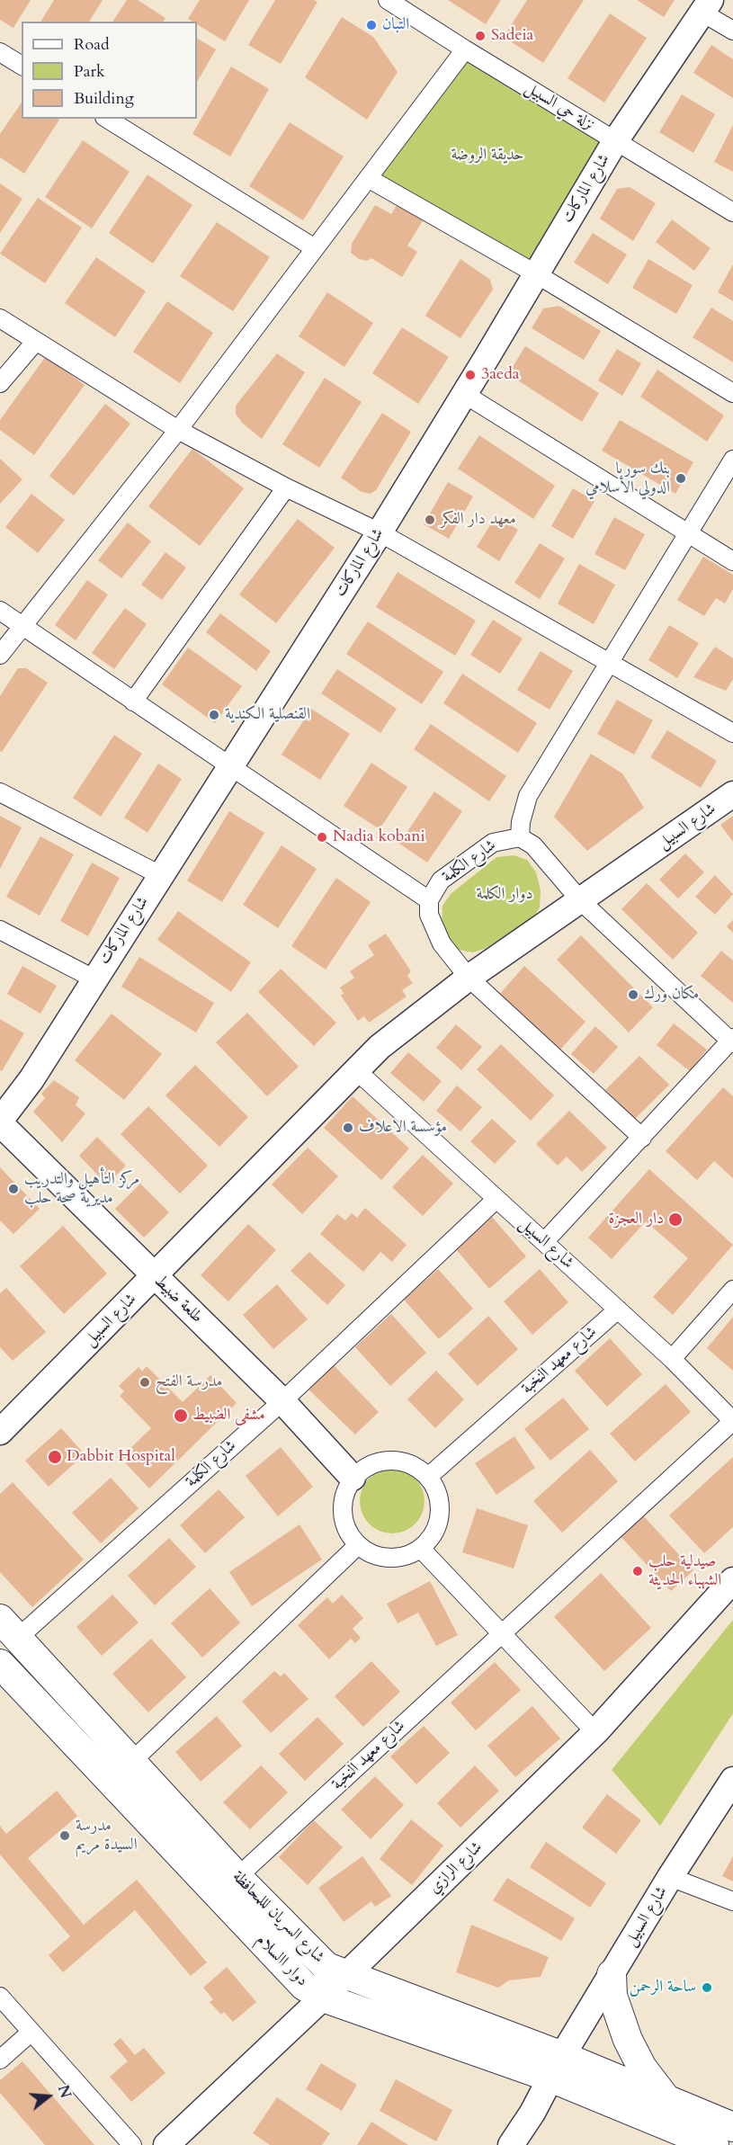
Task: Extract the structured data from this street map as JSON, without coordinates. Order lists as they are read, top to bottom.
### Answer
{
  "streets": {
    "main road": ["شارع السريان لللمحافظة", "دوار االسلام"],
    "street": [
      "نزلة حي السبيل",
      "شارع الماركات",
      "شارع السبيل",
      "شارع الكلمة",
      "طلعة ضبيط",
      "شارع معهد النخبة",
      "شارع الرازي"
    ]
  },
  "crossings": [
    ["نزلة حي السبيل", "شارع الماركات"],
    ["شارع الماركات", "طلعة ضبيط"],
    ["شارع السبيل", "شارع الكلمة"],
    ["شارع السبيل", "طلعة ضبيط"],
    ["شارع السبيل", "شارع معهد النخبة"],
    ["شارع السبيل", "شارع السريان لللمحافظة"],
    ["شارع السبيل", "دوار االسلام"],
    ["شارع الكلمة", "طلعة ضبيط"],
    ["شارع الكلمة", "شارع السريان لللمحافظة"],
    ["طلعة ضبيط", "شارع معهد النخبة"],
    ["شارع معهد النخبة", "شارع السريان لللمحافظة"],
    ["شارع الرازي", "شارع السريان لللمحافظة"],
    ["شارع الرازي", "دوار االسلام"],
    ["شارع السريان لللمحافظة", "دوار االسلام"]
  ],
  "parks": ["حديقة الروضة", "دوار الكلمة"],
  "places": [
    "التبان",
    "Sadeia",
    "3aeda",
    "بنك سوريا الدولي الأسلامي",
    "معهد دار الفكر",
    "القنصلية الكندية",
    "Nadia kobani",
    "مكان ورك",
    "مؤسسة الاعلاف",
    "مركز التأهيل والتدريب مديرية صحة حلب",
    "دار العجزة",
    "مدرسة الفتح",
    "مشفى الضبيط",
    "Dabbit Hospital",
    "صيدلية حلب الشهباء الحديثة",
    "مدرسة السيدة مريم",
    "ساحة الرحمن"
  ],
  "legend": ["Road", "Park", "Building"],
  "north": "right"
}
